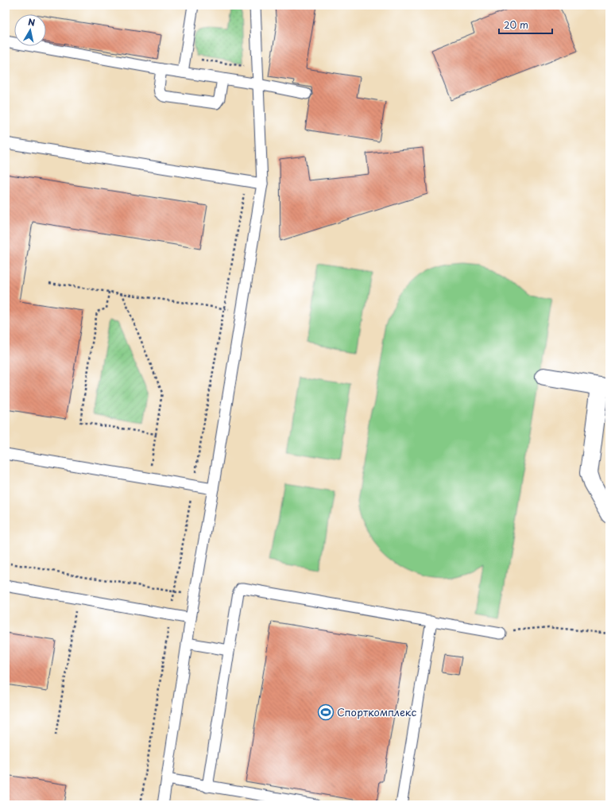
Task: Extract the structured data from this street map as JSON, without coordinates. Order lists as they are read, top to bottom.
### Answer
{
  "places": {
    "sports": ["Спорткомплекс"]
  },
  "scale_bar": "20 m",
  "north": "top"
}
